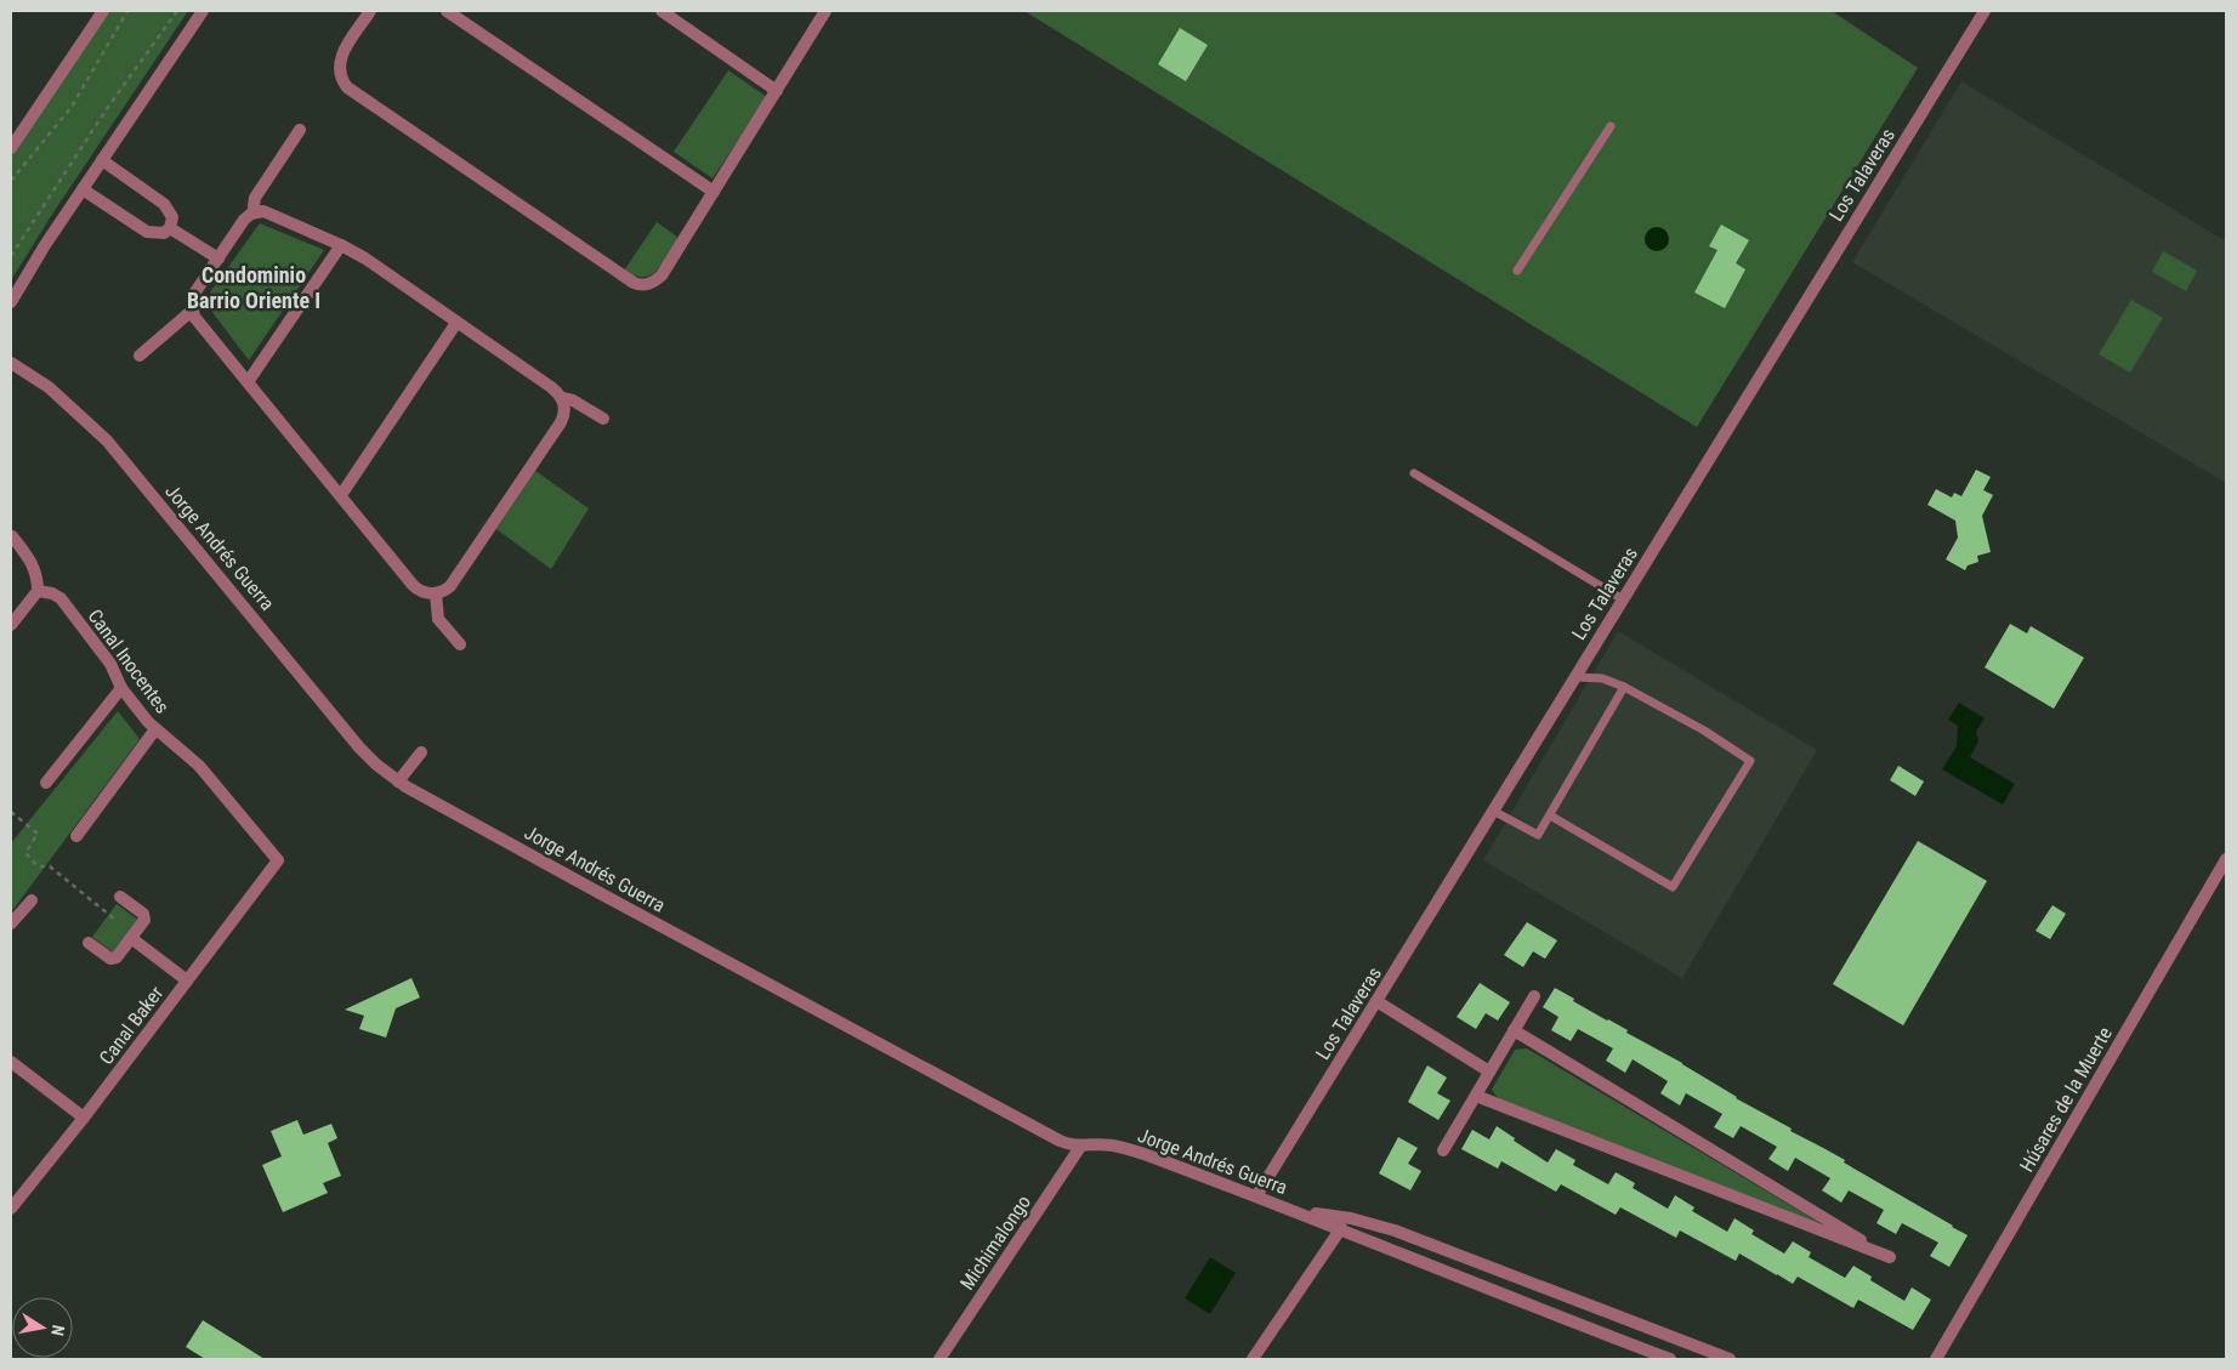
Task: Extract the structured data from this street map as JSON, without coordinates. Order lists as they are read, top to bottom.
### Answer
{
  "streets": {
    "street": [
      "Los Talaveras",
      "Jorge Andrés Guerra",
      "Canal Inocentes",
      "Canal Baker",
      "Húsares de la Muerte",
      "Michimalongo"
    ]
  },
  "crossings": [
    ["Los Talaveras", "Jorge Andrés Guerra"],
    ["Jorge Andrés Guerra", "Michimalongo"],
    ["Canal Inocentes", "Canal Baker"]
  ],
  "districts": ["Condominio Barrio Oriente I"],
  "north": "right"
}
